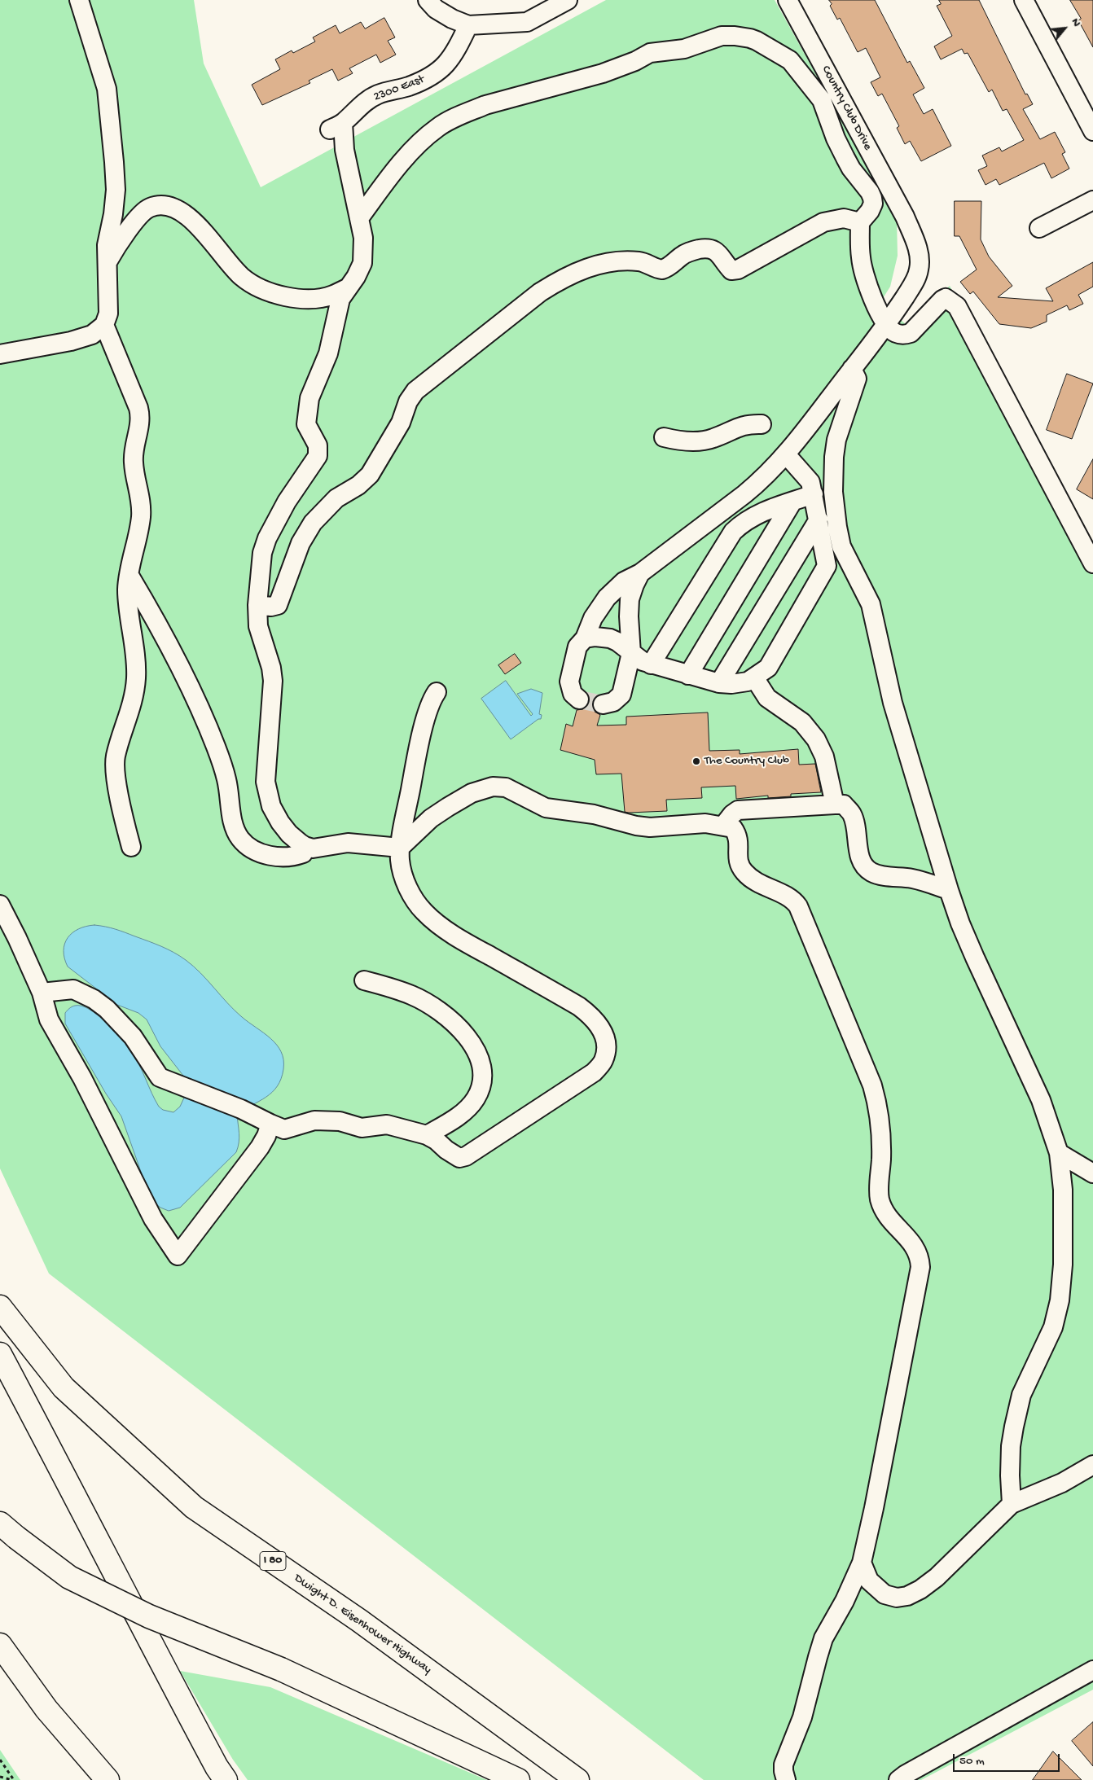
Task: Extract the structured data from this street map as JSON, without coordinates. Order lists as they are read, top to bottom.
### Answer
{
  "streets": {
    "highway": ["I 80", "Dwight D. Eisenhower Highway"],
    "street": ["2300 East", "Country Club Drive"]
  },
  "places": ["The Country Club"],
  "scale_bar": "50 m",
  "north": "top right"
}
